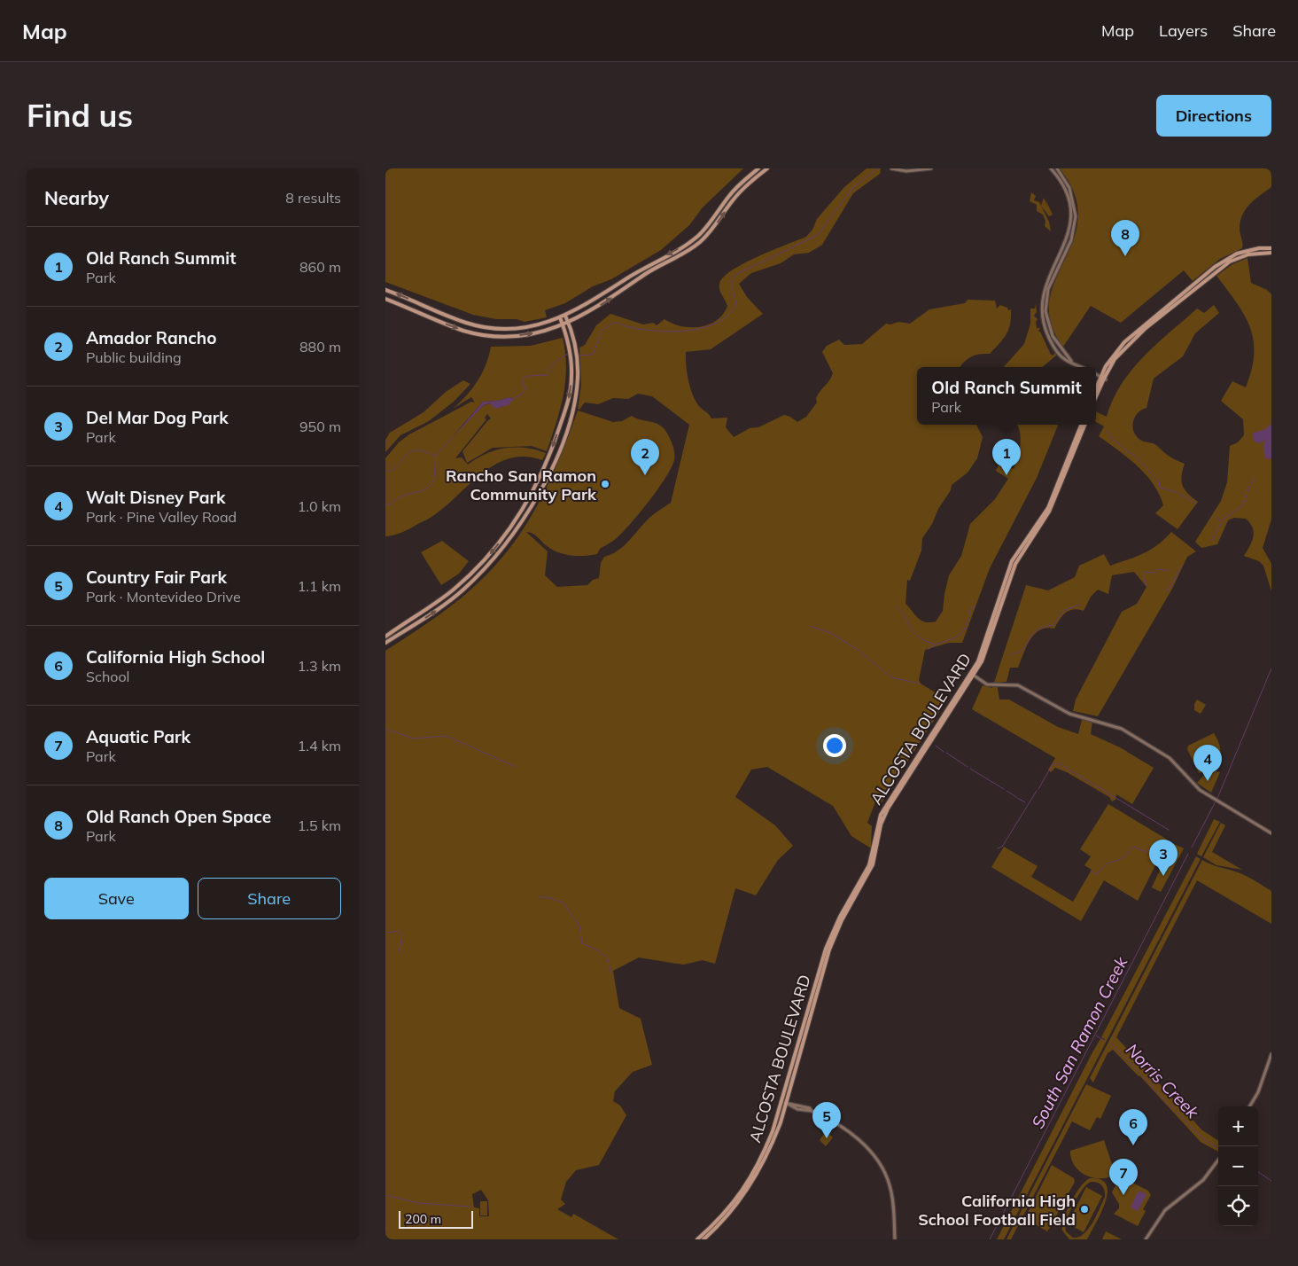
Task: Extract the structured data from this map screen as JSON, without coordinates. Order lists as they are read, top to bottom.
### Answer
{
  "streets": {
    "main road": ["ALCOSTA BOULEVARD"]
  },
  "water": ["South San Ramon Creek", "Norris Creek"],
  "places": ["Rancho San Ramon Community Park", "California High School Football Field"],
  "scale_bar": "200 m",
  "page": {
    "header": "Map",
    "nav": ["Map", "Layers", "Share"],
    "buttons": [
      "Directions",
      ["Save", "Share"]
    ],
    "title": "Find us",
    "heading": ["Nearby", "8 results"],
    "pins": [
      "8",
      "1",
      "2",
      "4",
      "3",
      "5",
      "6",
      "7"
    ],
    "list": [
      {
        "mark": "1",
        "name": "Old Ranch Summit",
        "note": "Park",
        "value": "860 m"
      },
      {
        "mark": "2",
        "name": "Amador Rancho",
        "note": "Public building",
        "value": "880 m"
      },
      {
        "mark": "3",
        "name": "Del Mar Dog Park",
        "note": "Park",
        "value": "950 m"
      },
      {
        "mark": "4",
        "name": "Walt Disney Park",
        "note": "Park · Pine Valley Road",
        "value": "1.0 km"
      },
      {
        "mark": "5",
        "name": "Country Fair Park",
        "note": "Park · Montevideo Drive",
        "value": "1.1 km"
      },
      {
        "mark": "6",
        "name": "California High School",
        "note": "School",
        "value": "1.3 km"
      },
      {
        "mark": "7",
        "name": "Aquatic Park",
        "note": "Park",
        "value": "1.4 km"
      },
      {
        "mark": "8",
        "name": "Old Ranch Open Space",
        "note": "Park",
        "value": "1.5 km"
      }
    ],
    "popup": ["Old Ranch Summit", "Park"],
    "map_buttons": ["+", "−"],
    "scale": "200 m"
  }
}
